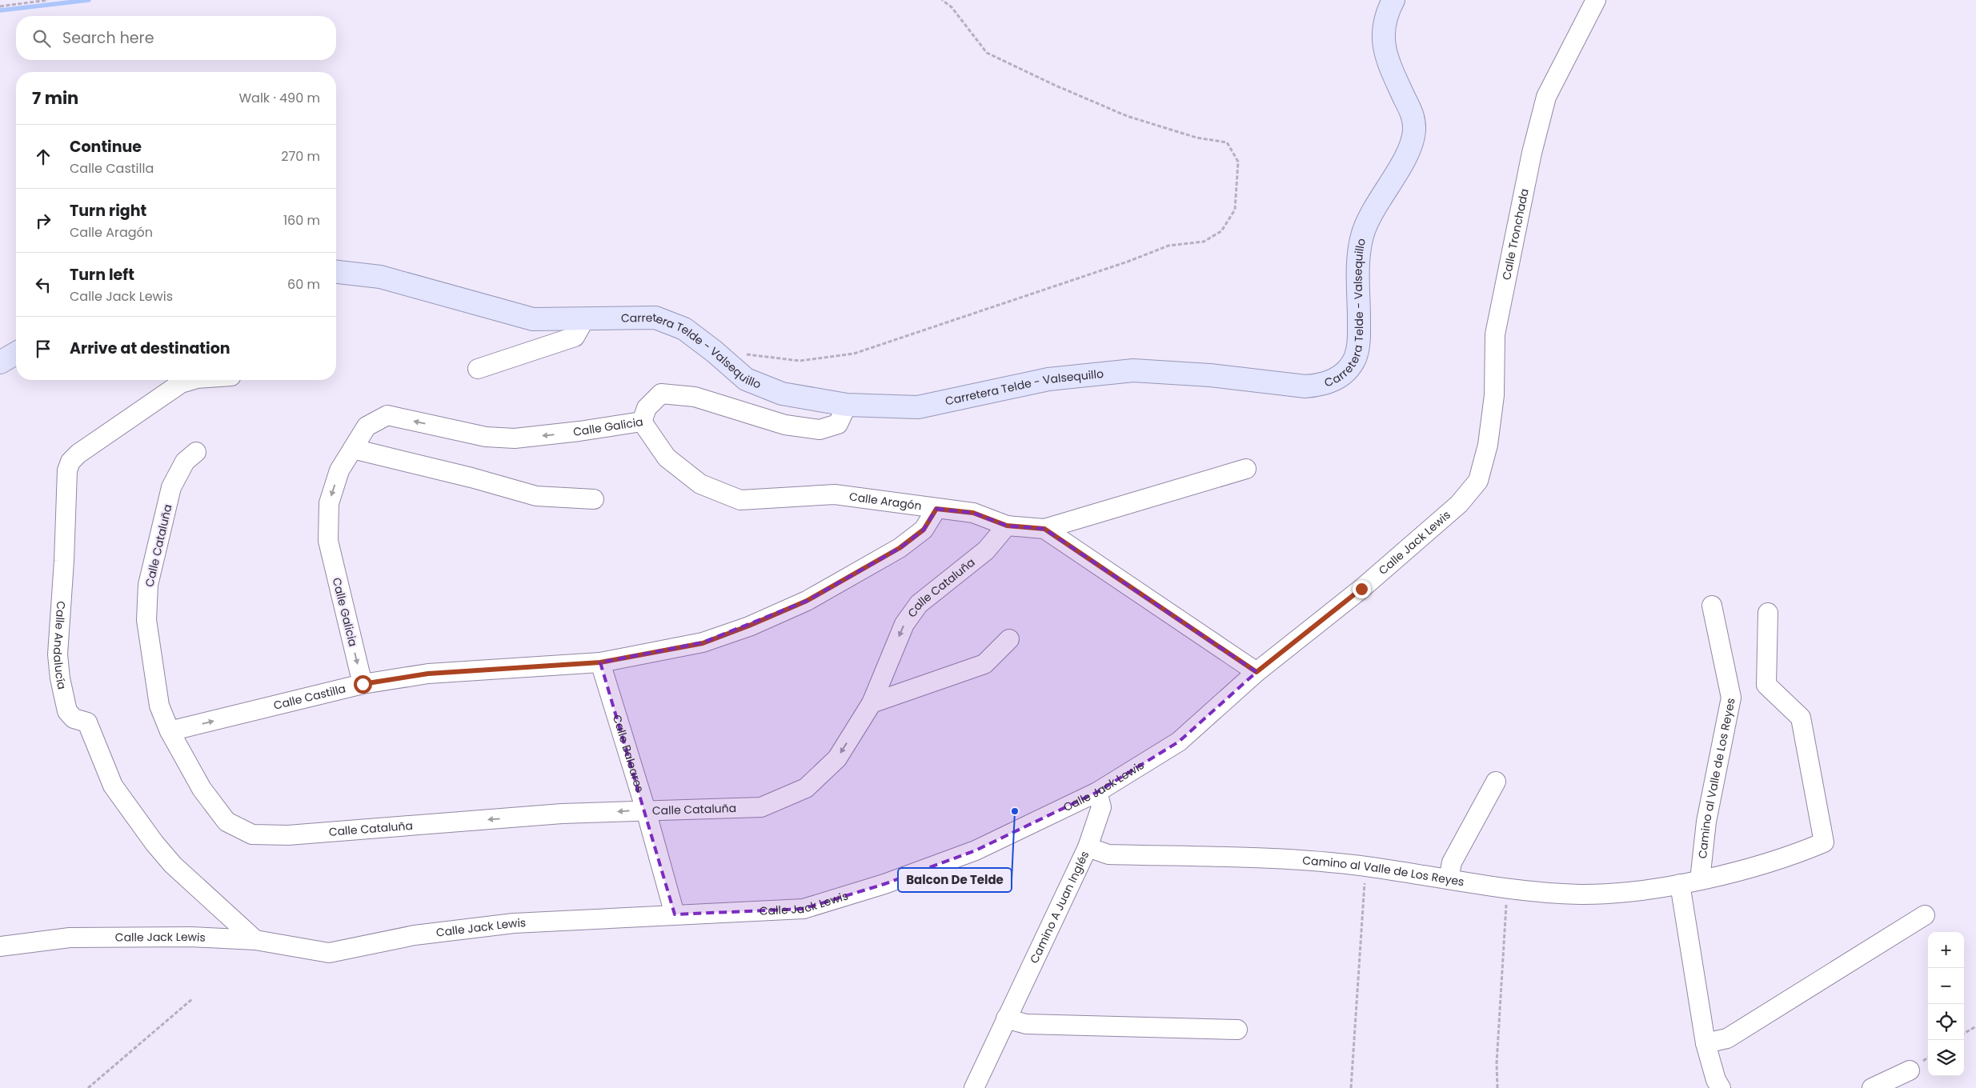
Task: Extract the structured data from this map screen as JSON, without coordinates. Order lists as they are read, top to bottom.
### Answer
{
  "streets": {
    "main road": ["Carretera Telde - Valsequillo"],
    "street": [
      "Calle Tronchada",
      "Calle Galicia",
      "Calle Aragón",
      "Calle Jack Lewis",
      "Calle Cataluña",
      "Calle Andalucía",
      "Calle Castilla",
      "Calle Baleares",
      "Camino al Valle de Los Reyes",
      "Camino A Juan Inglés"
    ]
  },
  "crossings": [
    ["Calle Tronchada", "Calle Jack Lewis"],
    ["Carretera Telde - Valsequillo", "Calle Galicia"],
    ["Calle Galicia", "Calle Aragón"],
    ["Calle Galicia", "Calle Castilla"],
    ["Calle Aragón", "Calle Jack Lewis"],
    ["Calle Aragón", "Calle Cataluña"],
    ["Calle Aragón", "Calle Castilla"],
    ["Calle Jack Lewis", "Calle Andalucía"],
    ["Calle Jack Lewis", "Calle Baleares"],
    ["Calle Jack Lewis", "Camino A Juan Inglés"],
    ["Calle Cataluña", "Calle Castilla"],
    ["Calle Cataluña", "Calle Baleares"],
    ["Calle Castilla", "Calle Baleares"],
    ["Camino al Valle de Los Reyes", "Camino A Juan Inglés"]
  ],
  "one_way": ["Calle Cataluña"],
  "places": ["Balcon De Telde"],
  "page": {
    "search": "Search here",
    "heading": ["7 min", "Walk · 490 m"],
    "list": [
      ["Continue", "Calle Castilla", "270 m"],
      ["Turn right", "Calle Aragón", "160 m"],
      ["Turn left", "Calle Jack Lewis", "60 m"],
      "Arrive at destination"
    ],
    "map_buttons": ["+", "−"]
  }
}
